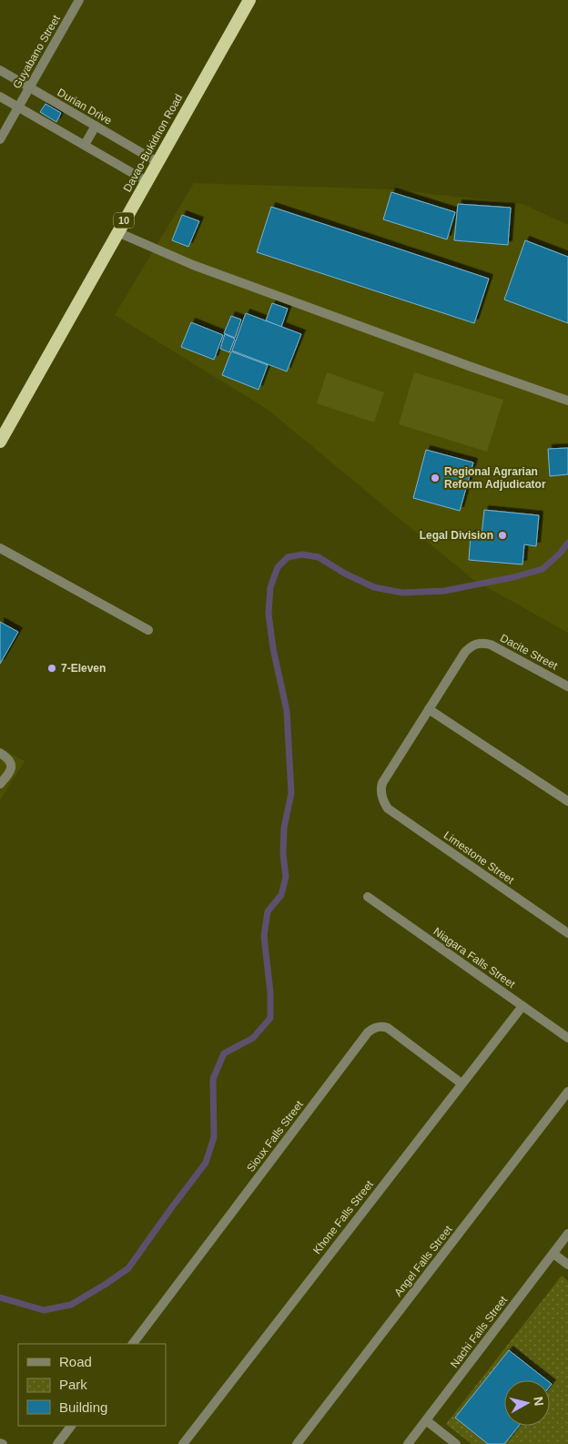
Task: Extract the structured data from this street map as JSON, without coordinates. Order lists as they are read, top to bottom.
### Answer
{
  "streets": {
    "highway": ["Davao-Bukidnon Road", "10"],
    "street": [
      "Guyabano Street",
      "Durian Drive",
      "Dacite Street",
      "Limestone Street",
      "Niagara Falls Street",
      "Sioux Falls Street",
      "Khone Falls Street",
      "Angel Falls Street",
      "Nachi Falls Street"
    ]
  },
  "crossings": [
    ["Guyabano Street", "Durian Drive"],
    ["Durian Drive", "Davao-Bukidnon Road"],
    ["Dacite Street", "Limestone Street"],
    ["Niagara Falls Street", "Khone Falls Street"],
    ["Sioux Falls Street", "Khone Falls Street"]
  ],
  "places": ["Regional Agrarian Reform Adjudicator", "Legal Division", "7-Eleven"],
  "legend": ["Road", "Park", "Building"],
  "north": "right"
}
